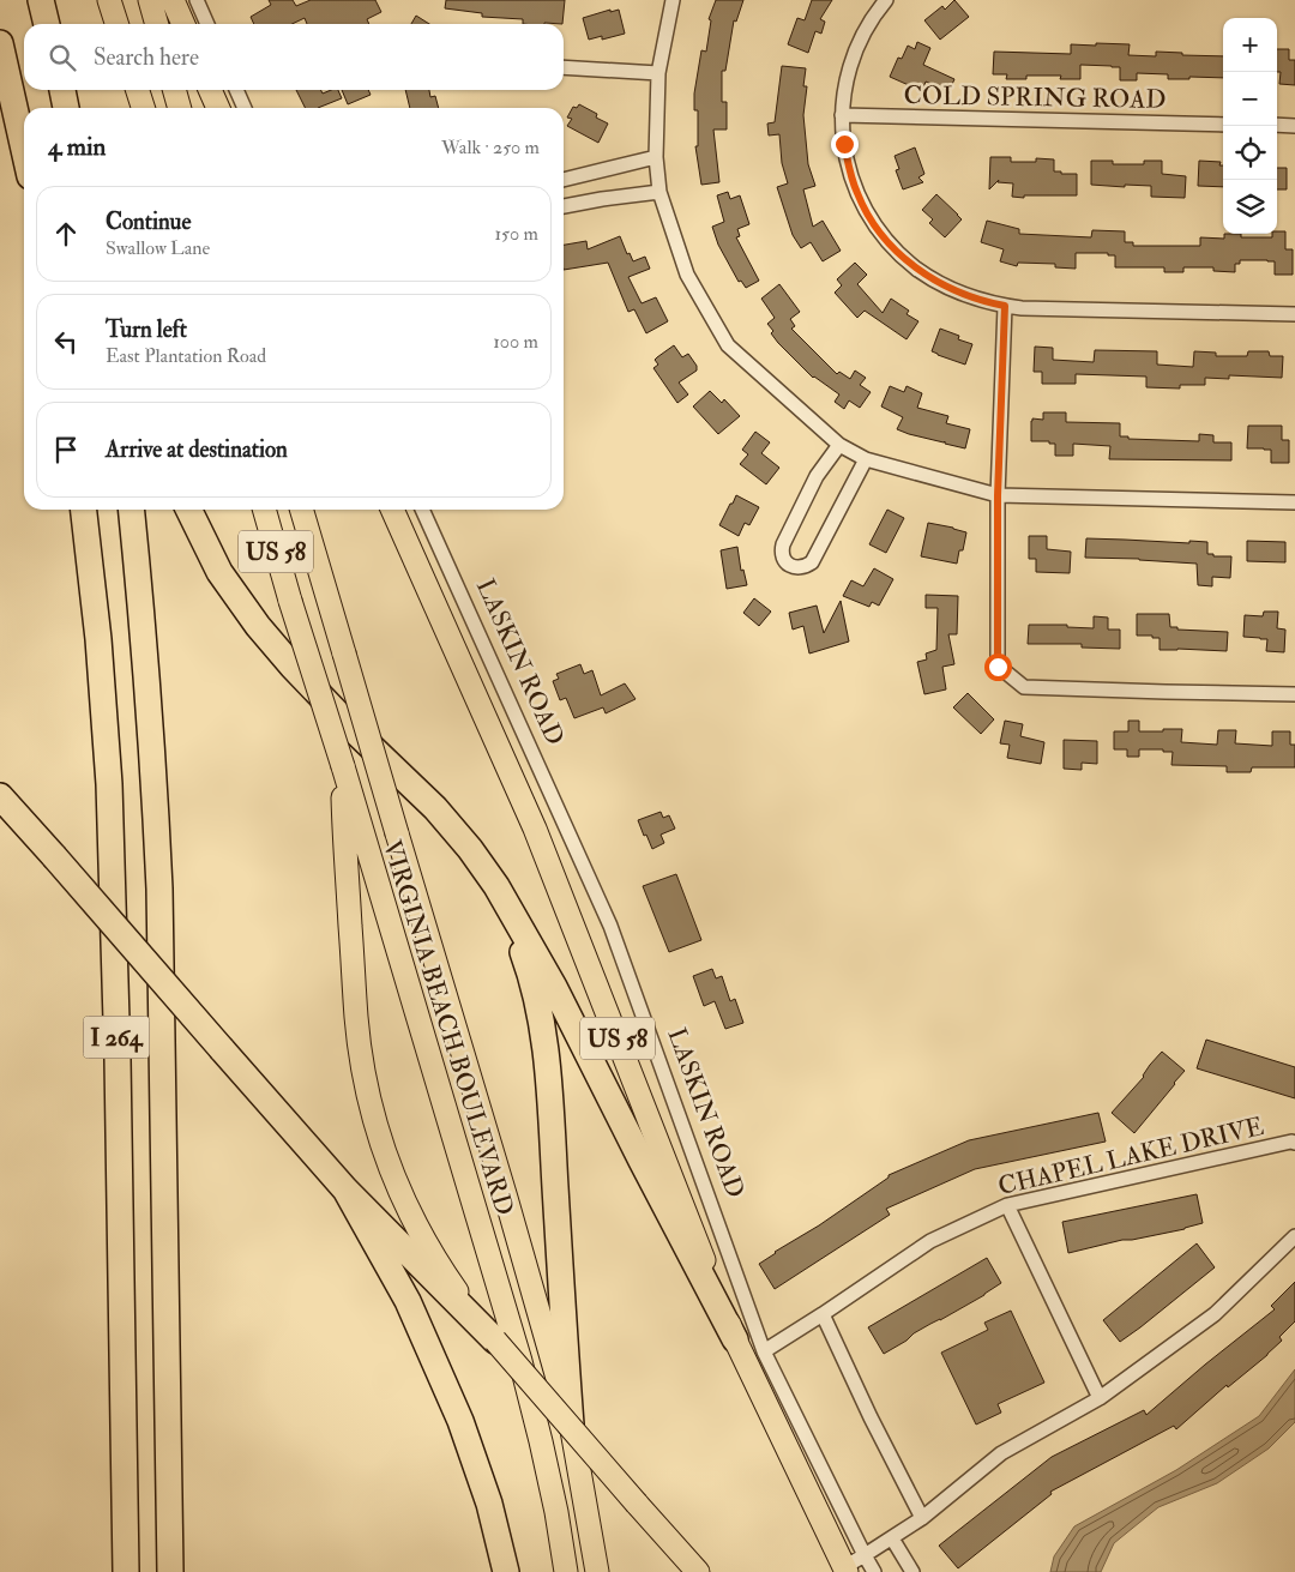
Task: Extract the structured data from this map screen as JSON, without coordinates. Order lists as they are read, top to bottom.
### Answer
{
  "streets": {
    "highway": ["I 264"],
    "main road": ["US 58", "VIRGINIA BEACH BOULEVARD"],
    "street": ["COLD SPRING ROAD", "LASKIN ROAD", "CHAPEL LAKE DRIVE"]
  },
  "crossings": [
    ["US 58", "VIRGINIA BEACH BOULEVARD"],
    ["LASKIN ROAD", "CHAPEL LAKE DRIVE"]
  ],
  "page": {
    "map_buttons": ["+", "−"],
    "search": "Search here",
    "heading": ["4 min", "Walk · 250 m"],
    "list": [
      ["Continue", "Swallow Lane", "150 m"],
      ["Turn left", "East Plantation Road", "100 m"],
      "Arrive at destination"
    ]
  }
}
